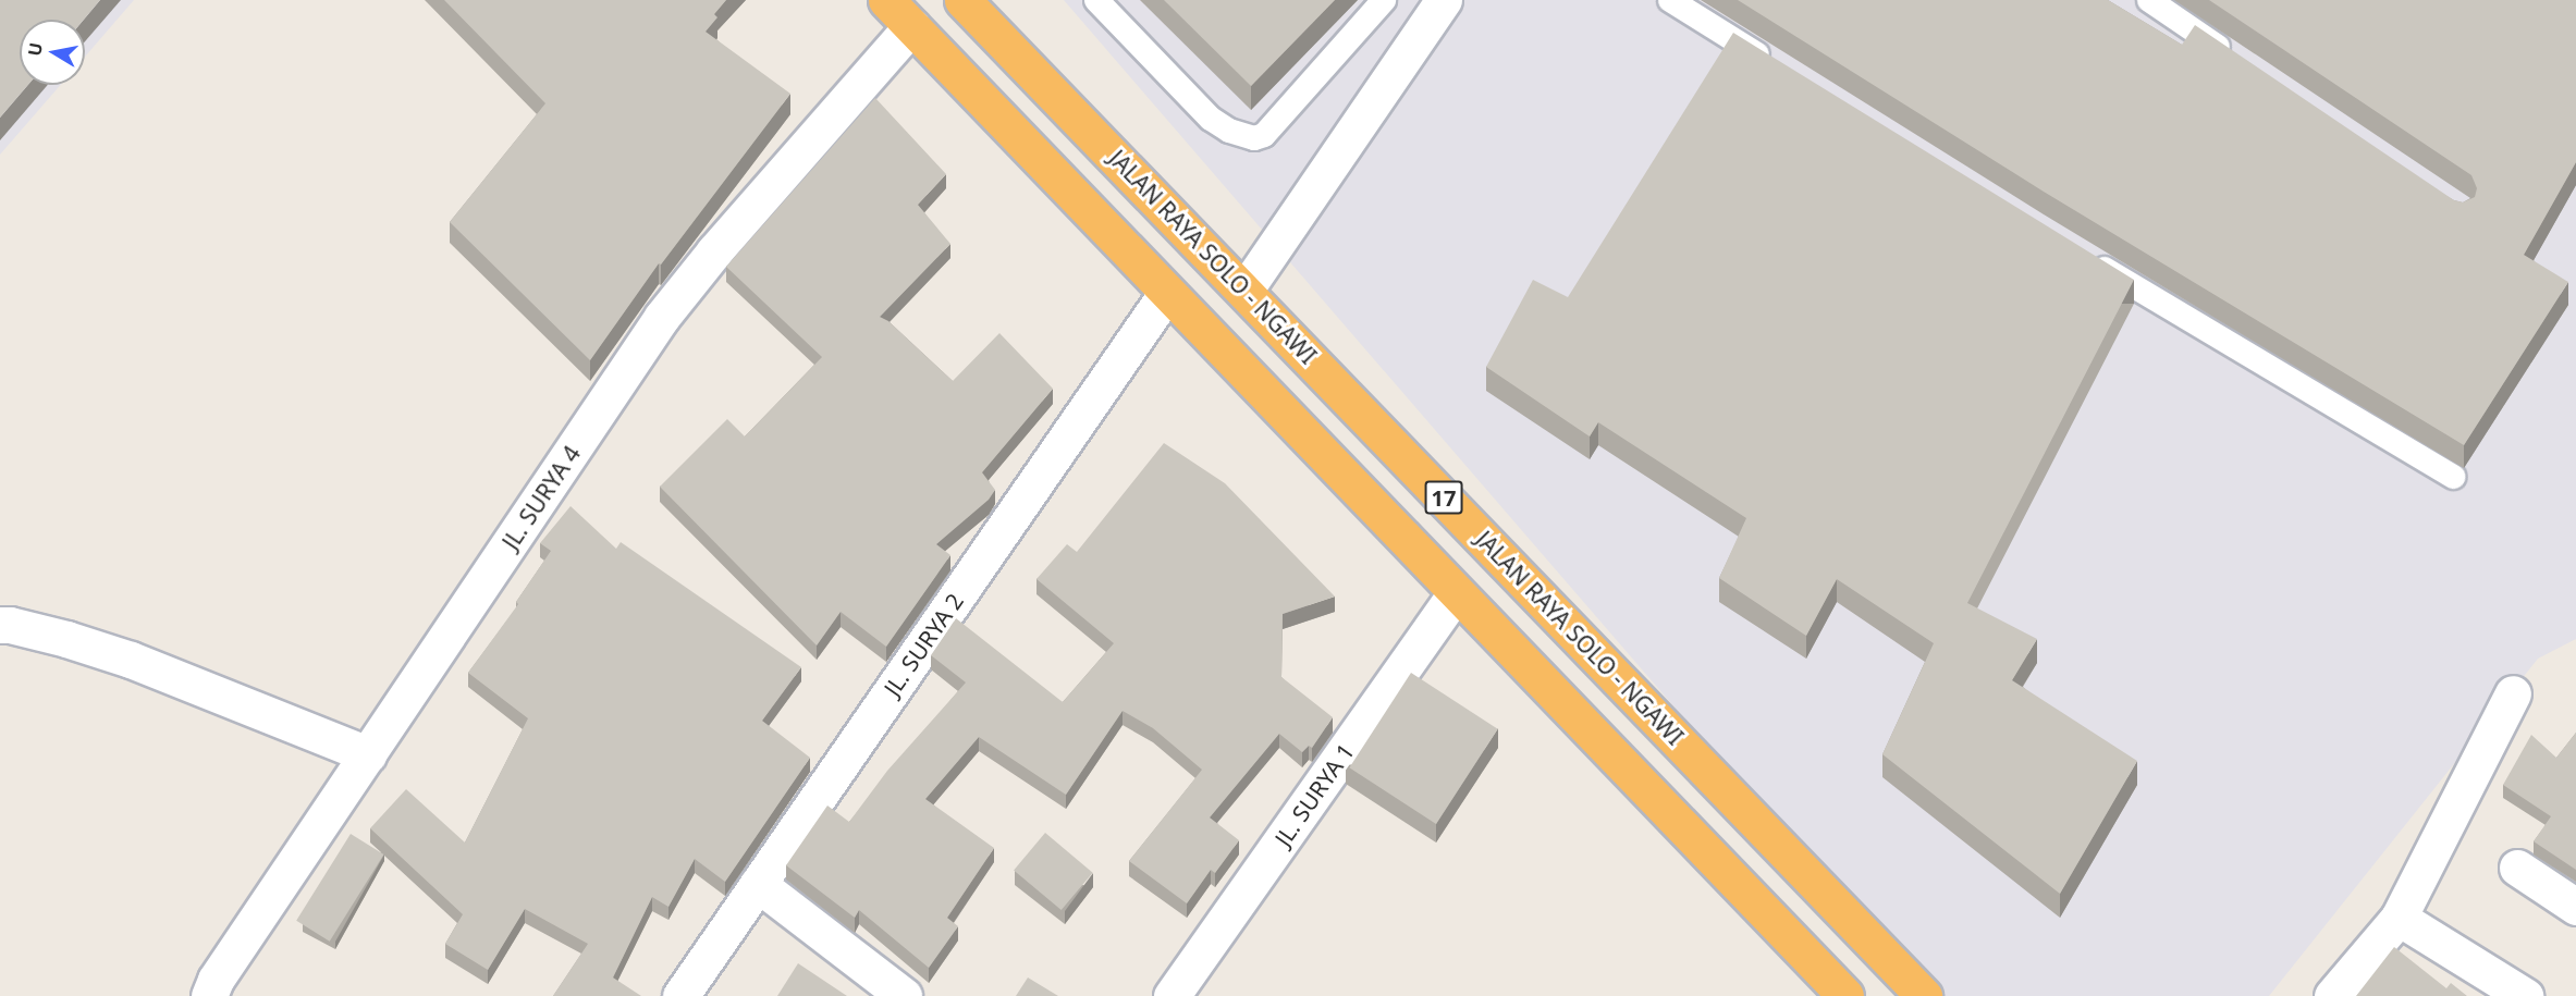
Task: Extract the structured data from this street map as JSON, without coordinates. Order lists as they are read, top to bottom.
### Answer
{
  "streets": {
    "highway": ["JALAN RAYA SOLO - NGAWI", "17"],
    "street": ["JL. SURYA 4", "JL. SURYA 2", "JL. SURYA 1"]
  },
  "crossings": [
    ["JL. SURYA 4", "17"],
    ["17", "JL. SURYA 2"],
    ["17", "JL. SURYA 1"]
  ],
  "north": "left"
}
